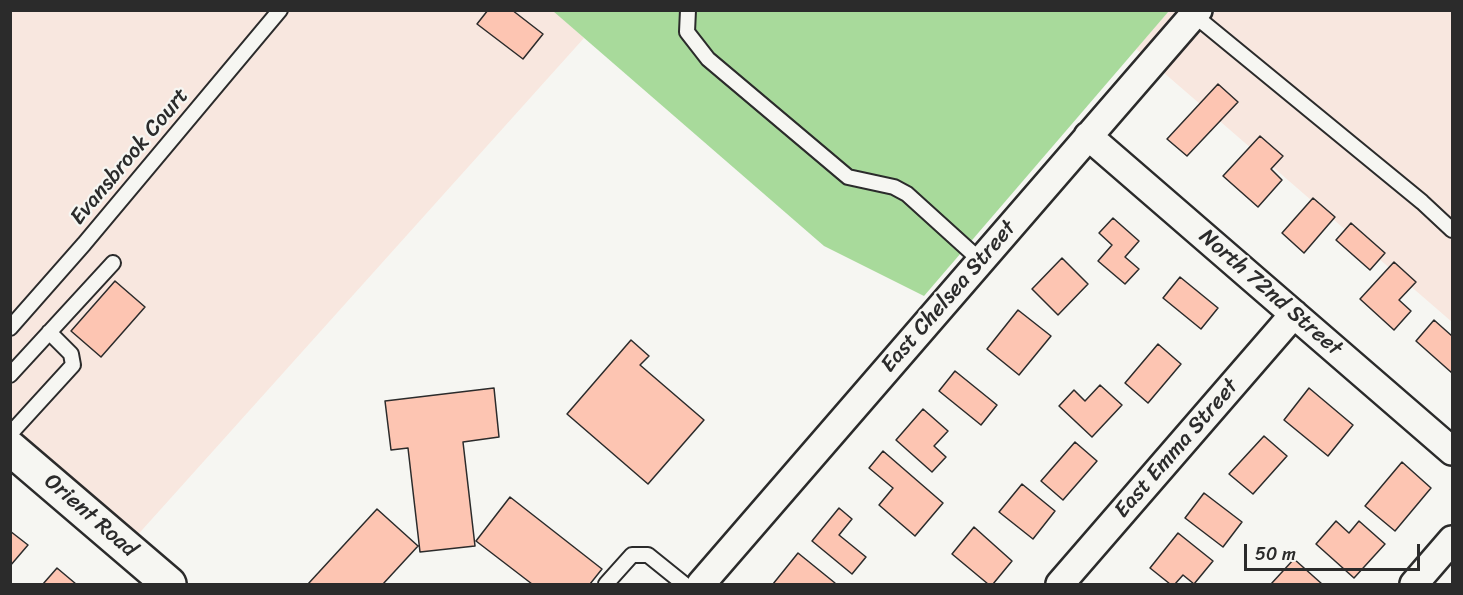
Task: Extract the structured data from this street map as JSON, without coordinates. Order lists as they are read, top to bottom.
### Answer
{
  "streets": {
    "street": [
      "North 72nd Street",
      "East Chelsea Street",
      "East Emma Street",
      "Orient Road"
    ],
    "lane": ["Evansbrook Court"]
  },
  "crossings": [
    ["North 72nd Street", "East Chelsea Street"],
    ["North 72nd Street", "East Emma Street"]
  ],
  "scale_bar": "50 m"
}
